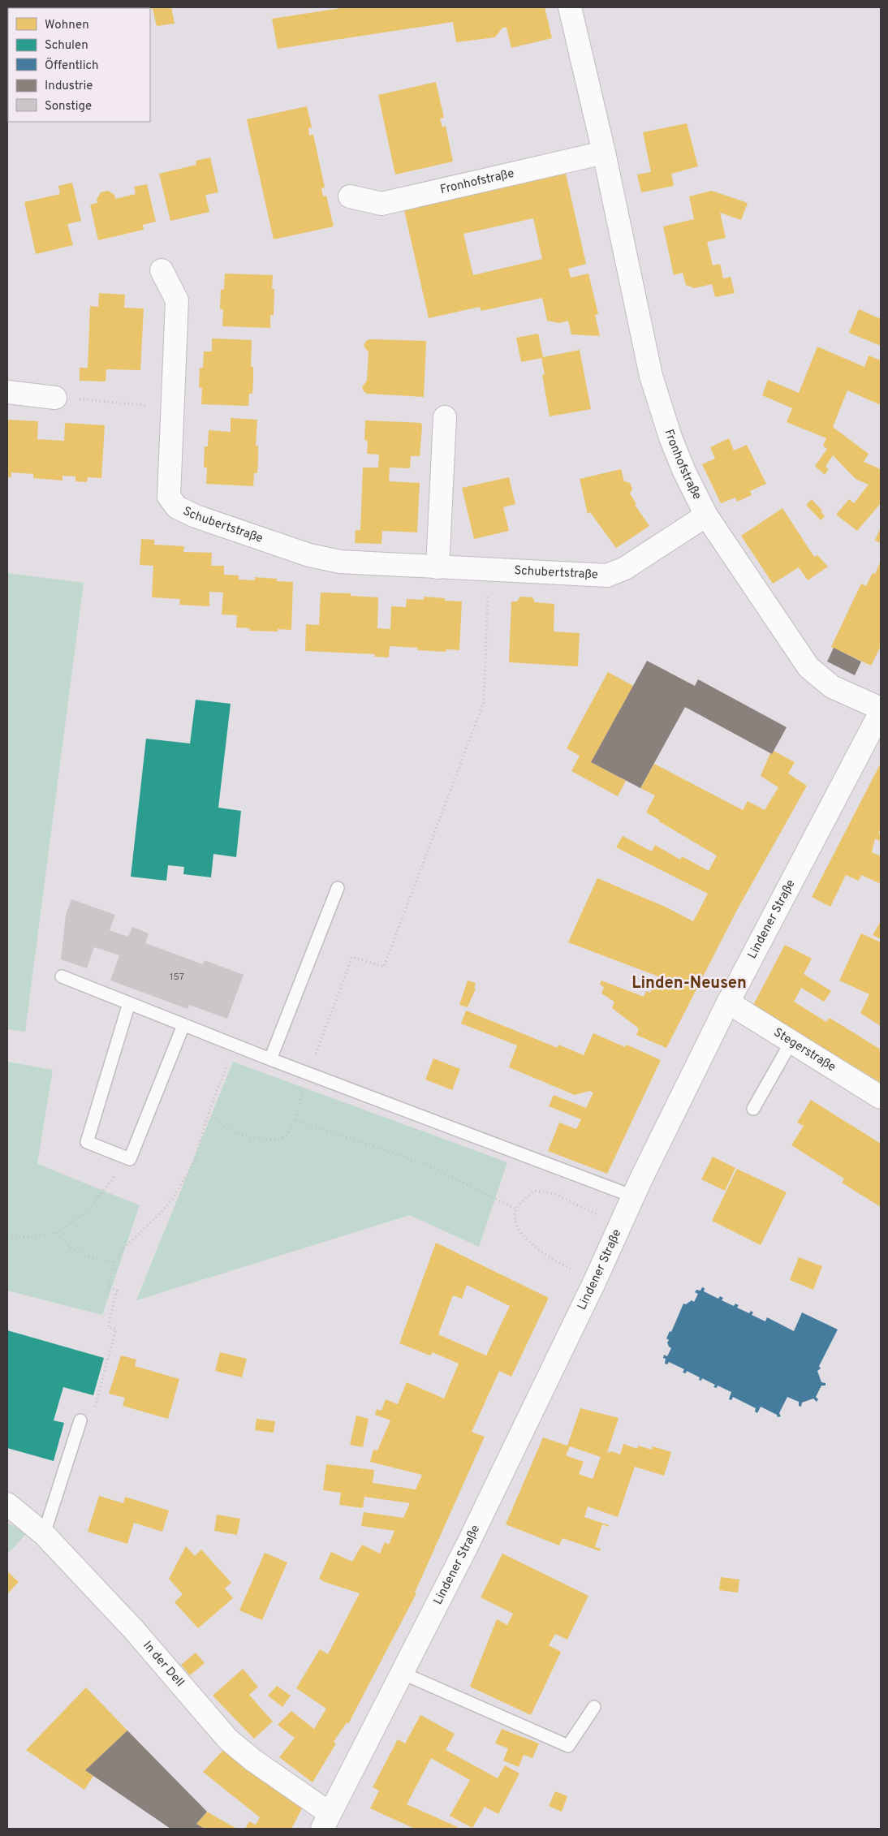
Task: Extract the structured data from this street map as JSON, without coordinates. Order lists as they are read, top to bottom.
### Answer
{
  "streets": {
    "street": [
      "Fronhofstraße",
      "Schubertstraße",
      "Lindener Straße",
      "Stegerstraße",
      "In der Dell"
    ]
  },
  "crossings": [
    ["Fronhofstraße", "Schubertstraße"],
    ["Lindener Straße", "Stegerstraße"],
    ["Lindener Straße", "In der Dell"]
  ],
  "districts": ["Linden-Neusen"],
  "house_numbers": ["157"],
  "legend": [
    "Wohnen",
    "Schulen",
    "Öffentlich",
    "Industrie",
    "Sonstige"
  ]
}
